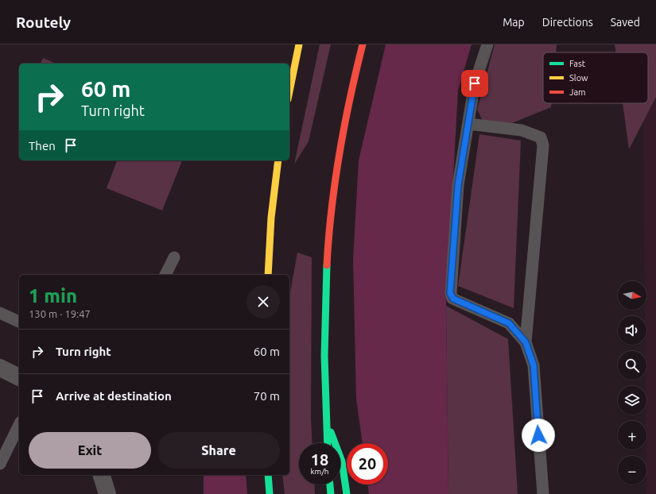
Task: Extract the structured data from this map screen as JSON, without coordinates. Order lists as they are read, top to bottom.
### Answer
{
  "legend": ["Fast", "Slow", "Jam"],
  "north": "right",
  "page": {
    "header": "Routely",
    "nav": ["Map", "Directions", "Saved"],
    "turn": ["60 m", "Turn right"],
    "then": "Then",
    "heading": ["1 min", "130 m · 19:47"],
    "map_buttons": ["+", "−"],
    "list": [
      {
        "name": "Turn right",
        "value": "60 m"
      },
      {
        "name": "Arrive at destination",
        "value": "70 m"
      }
    ],
    "buttons": ["Exit", "Share"],
    "speed": "18 km/h",
    "limit": "20"
  }
}
